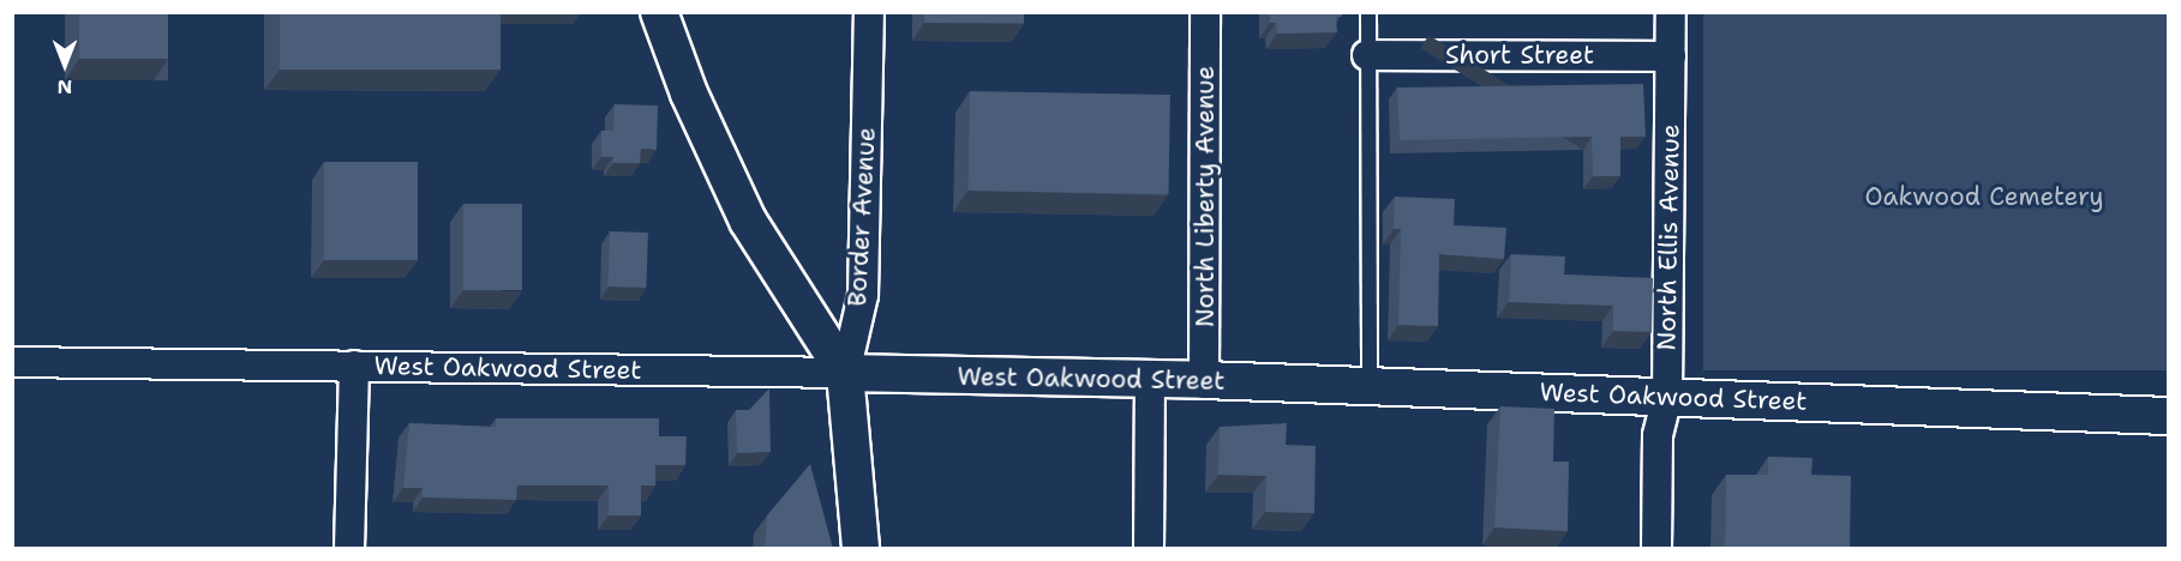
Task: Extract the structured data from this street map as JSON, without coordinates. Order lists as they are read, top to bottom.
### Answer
{
  "streets": {
    "street": [
      "Short Street",
      "North Liberty Avenue",
      "Border Avenue",
      "North Ellis Avenue",
      "West Oakwood Street"
    ]
  },
  "crossings": [
    ["Short Street", "North Ellis Avenue"],
    ["North Liberty Avenue", "West Oakwood Street"],
    ["Border Avenue", "West Oakwood Street"],
    ["North Ellis Avenue", "West Oakwood Street"]
  ],
  "parks": ["Oakwood Cemetery"],
  "north": "bottom"
}
